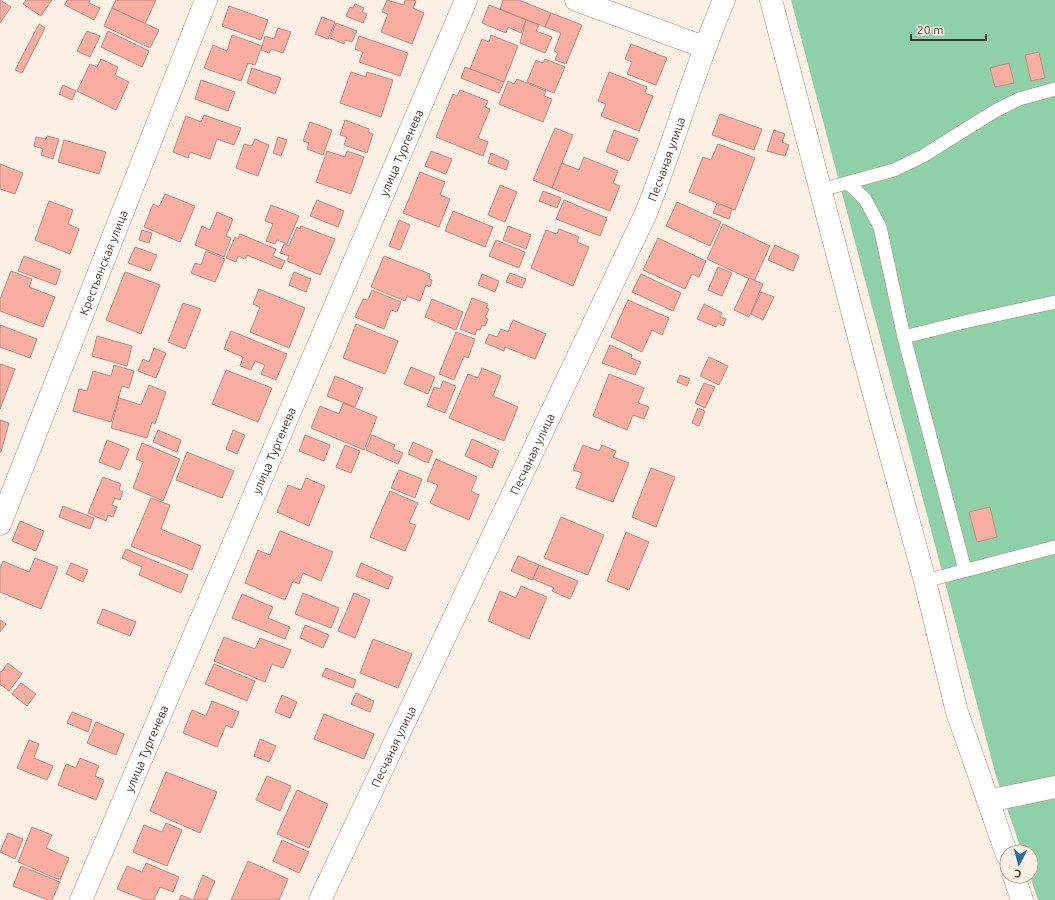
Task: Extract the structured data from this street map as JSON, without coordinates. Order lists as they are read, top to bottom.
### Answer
{
  "streets": {
    "street": ["улица Тургенева", "Песчаная улица", "Крестьянская улица"]
  },
  "scale_bar": "20 m",
  "north": "bottom"
}
